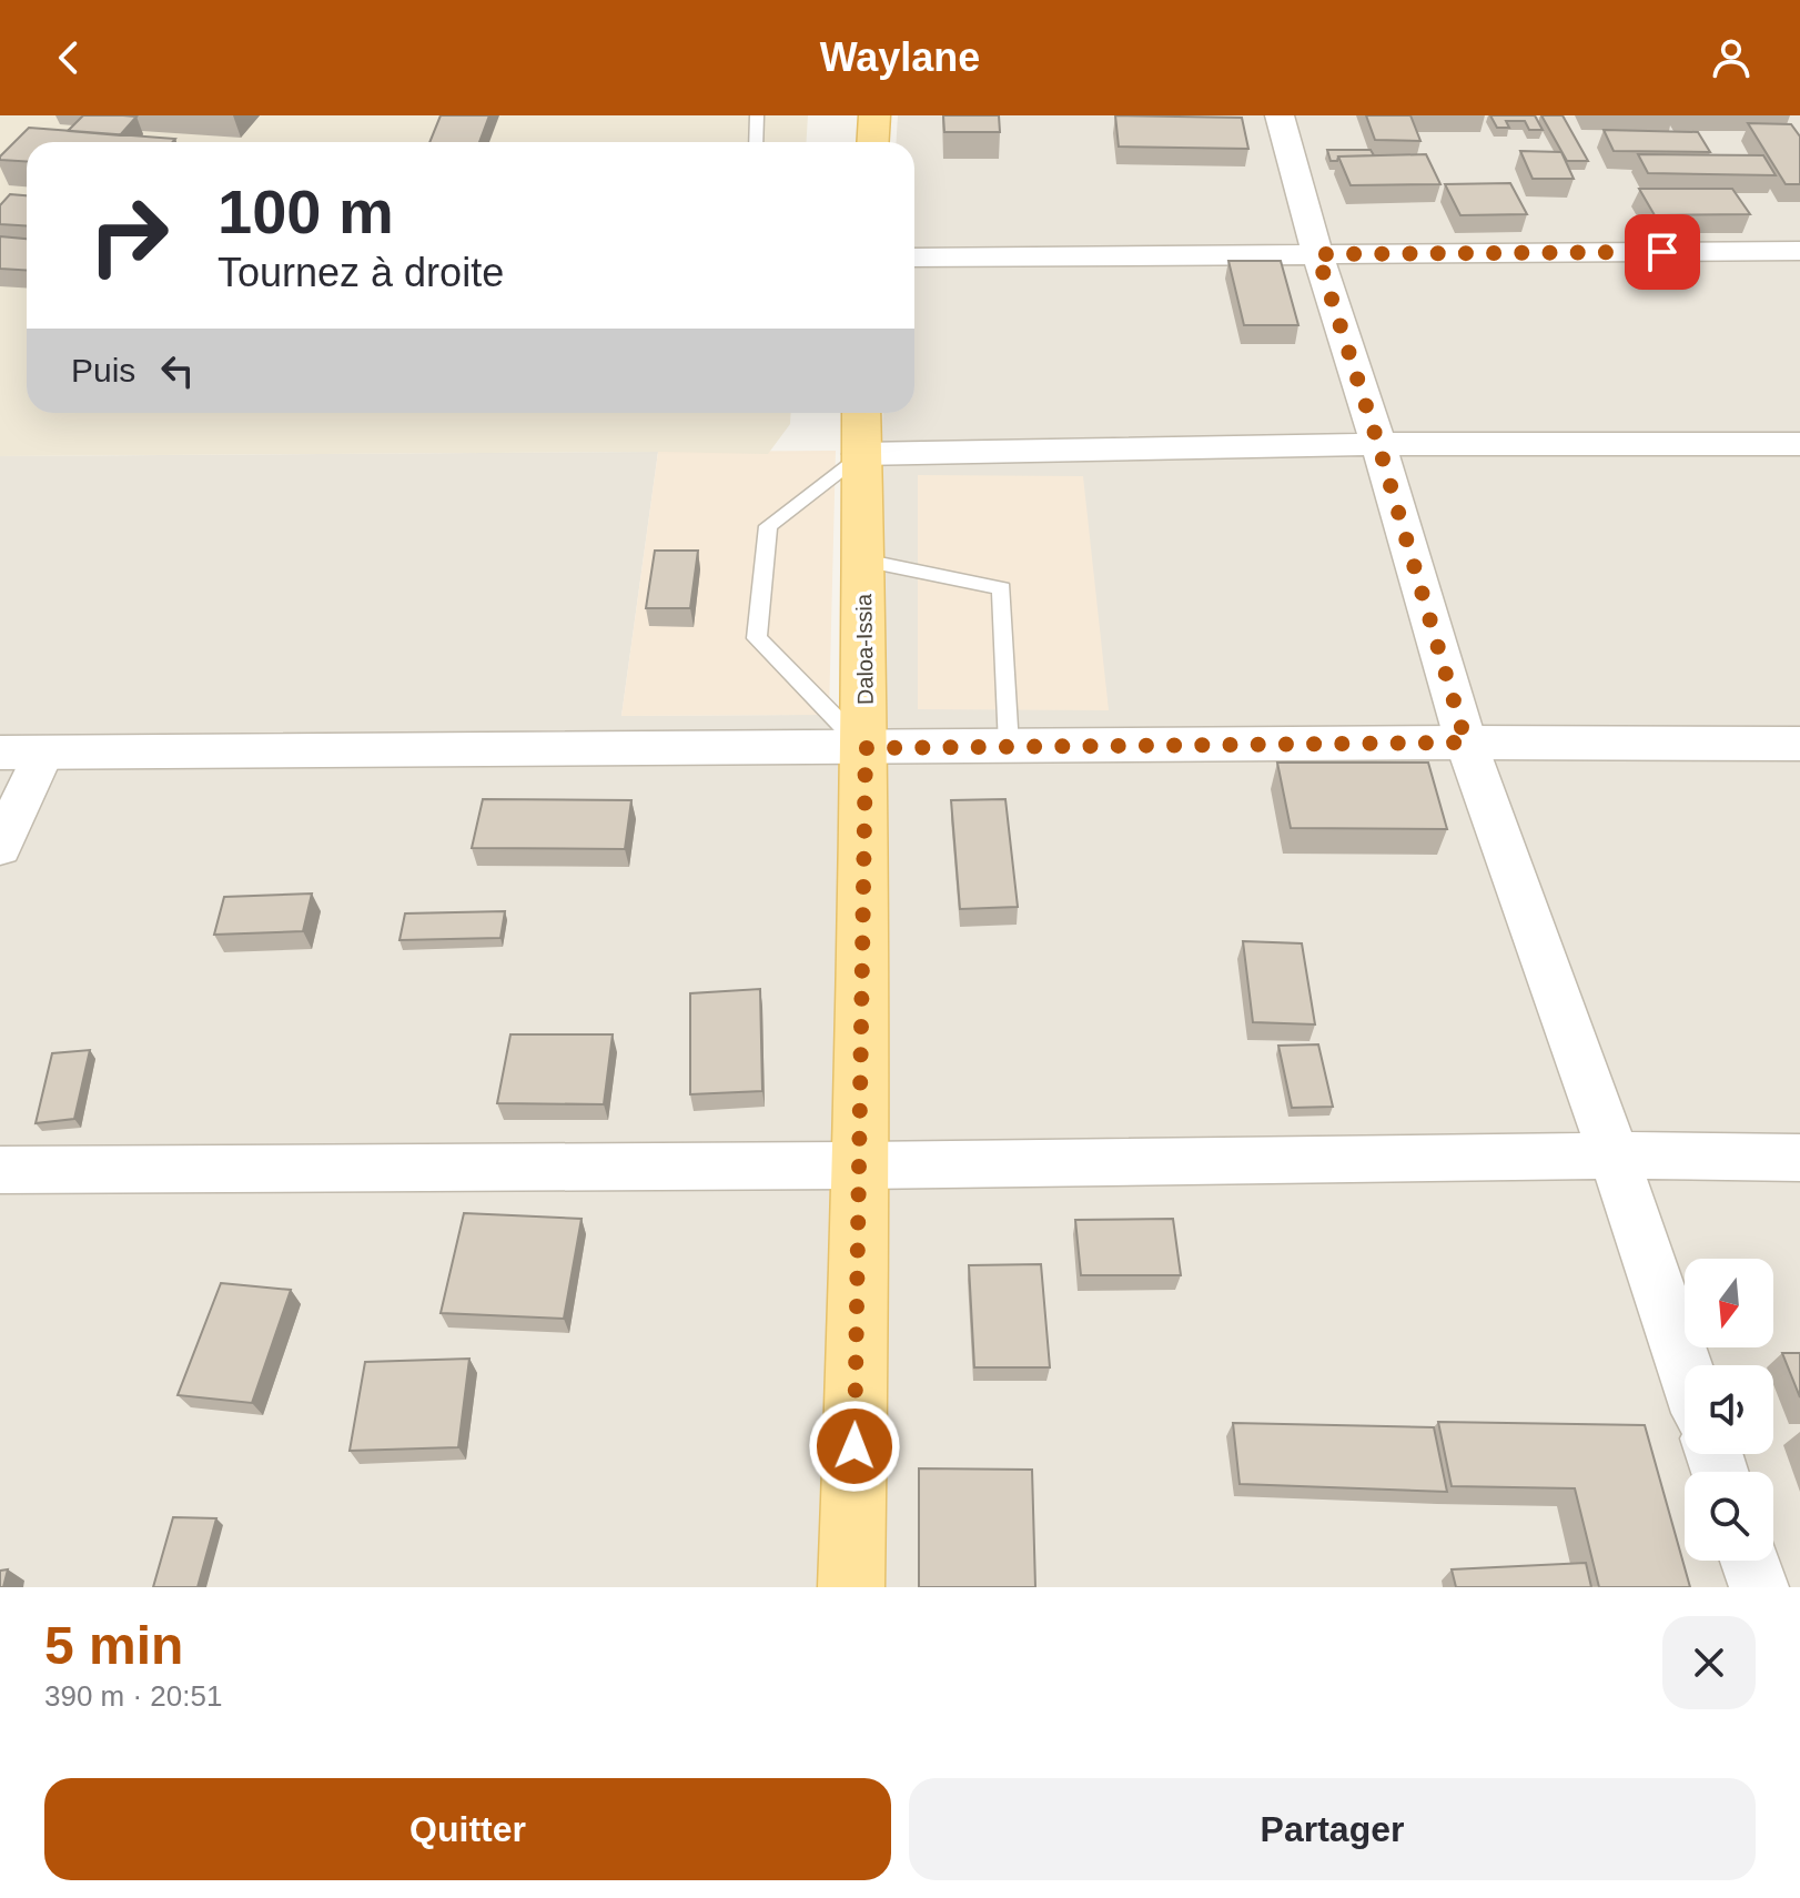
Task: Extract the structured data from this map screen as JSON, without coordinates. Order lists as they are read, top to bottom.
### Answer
{
  "streets": {
    "main road": ["Daloa-Issia"]
  },
  "north": "bottom",
  "page": {
    "header": "Waylane",
    "turn": ["100 m", "Tournez à droite"],
    "then": "Puis",
    "heading": ["5 min", "390 m · 20:51"],
    "buttons": ["Quitter", "Partager"]
  }
}
